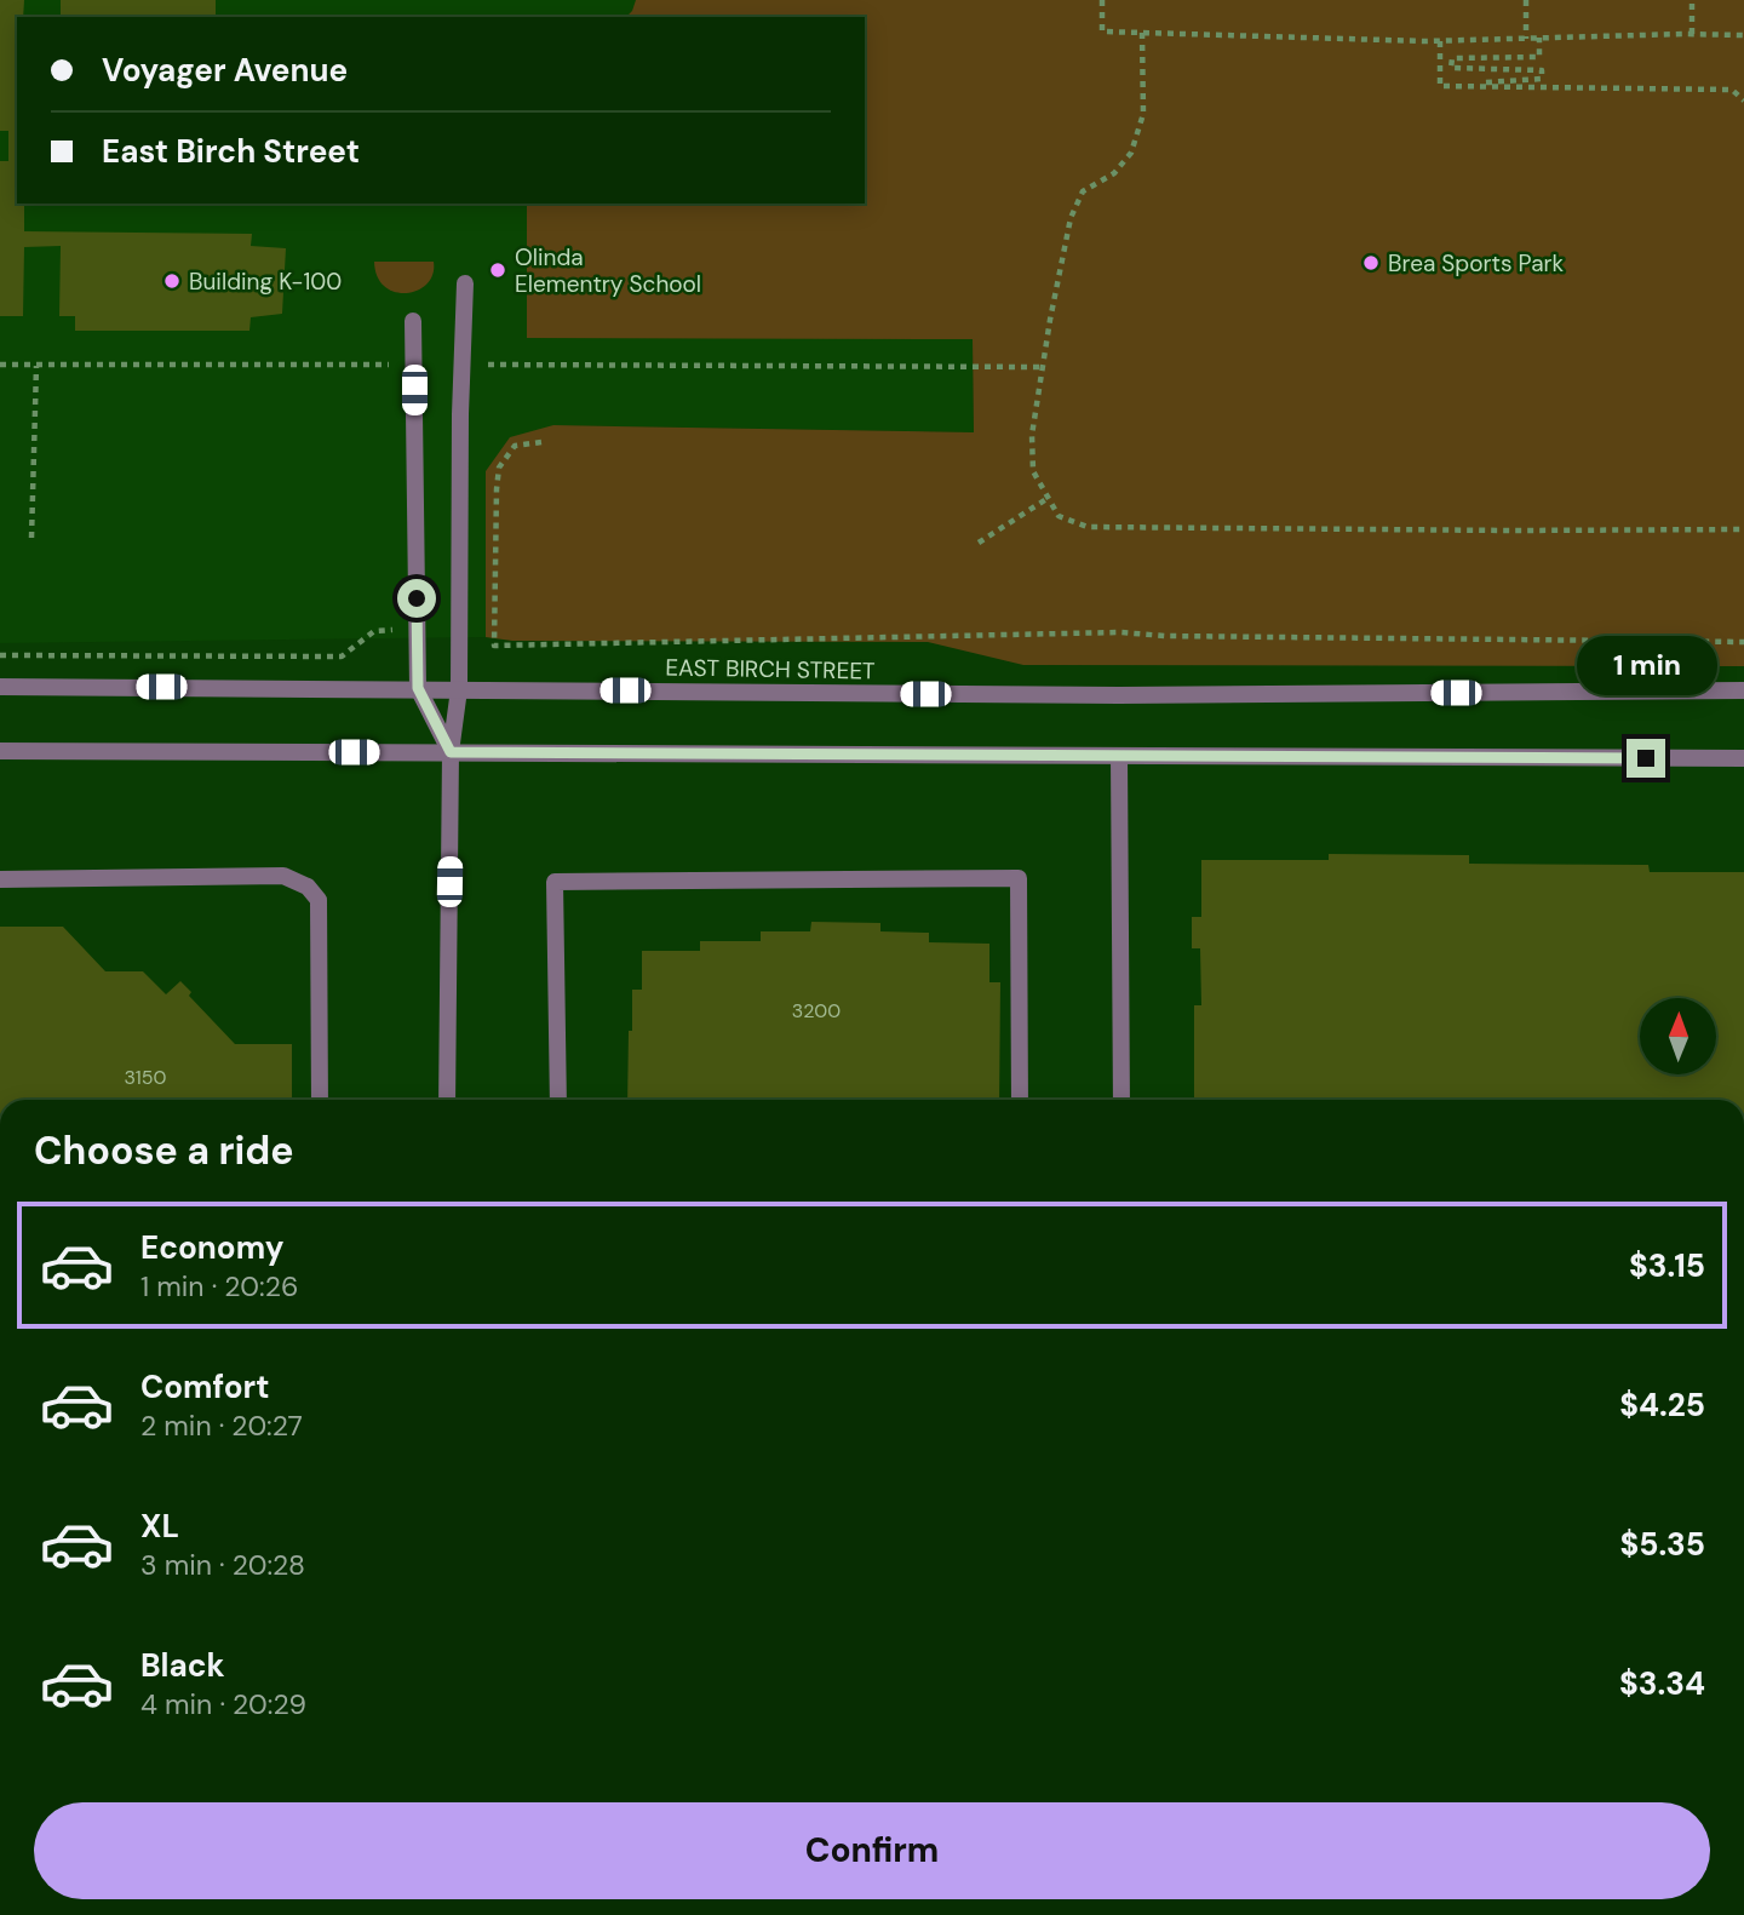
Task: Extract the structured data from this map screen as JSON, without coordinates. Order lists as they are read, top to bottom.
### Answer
{
  "streets": {
    "street": ["EAST BIRCH STREET"]
  },
  "places": ["Brea Sports Park", "Olinda Elementry School", "Building K-100"],
  "house_numbers": ["3200", "3150"],
  "north": "top",
  "page": {
    "banner": ["Voyager Avenue", "East Birch Street"],
    "bubble": "1 min",
    "heading": "Choose a ride",
    "list": [
      {
        "name": "Economy",
        "note": "1 min · 20:26",
        "value": "$3.15"
      },
      {
        "name": "Comfort",
        "note": "2 min · 20:27",
        "value": "$4.25"
      },
      {
        "name": "XL",
        "note": "3 min · 20:28",
        "value": "$5.35"
      },
      {
        "name": "Black",
        "note": "4 min · 20:29",
        "value": "$3.34"
      }
    ],
    "buttons": "Confirm"
  }
}
